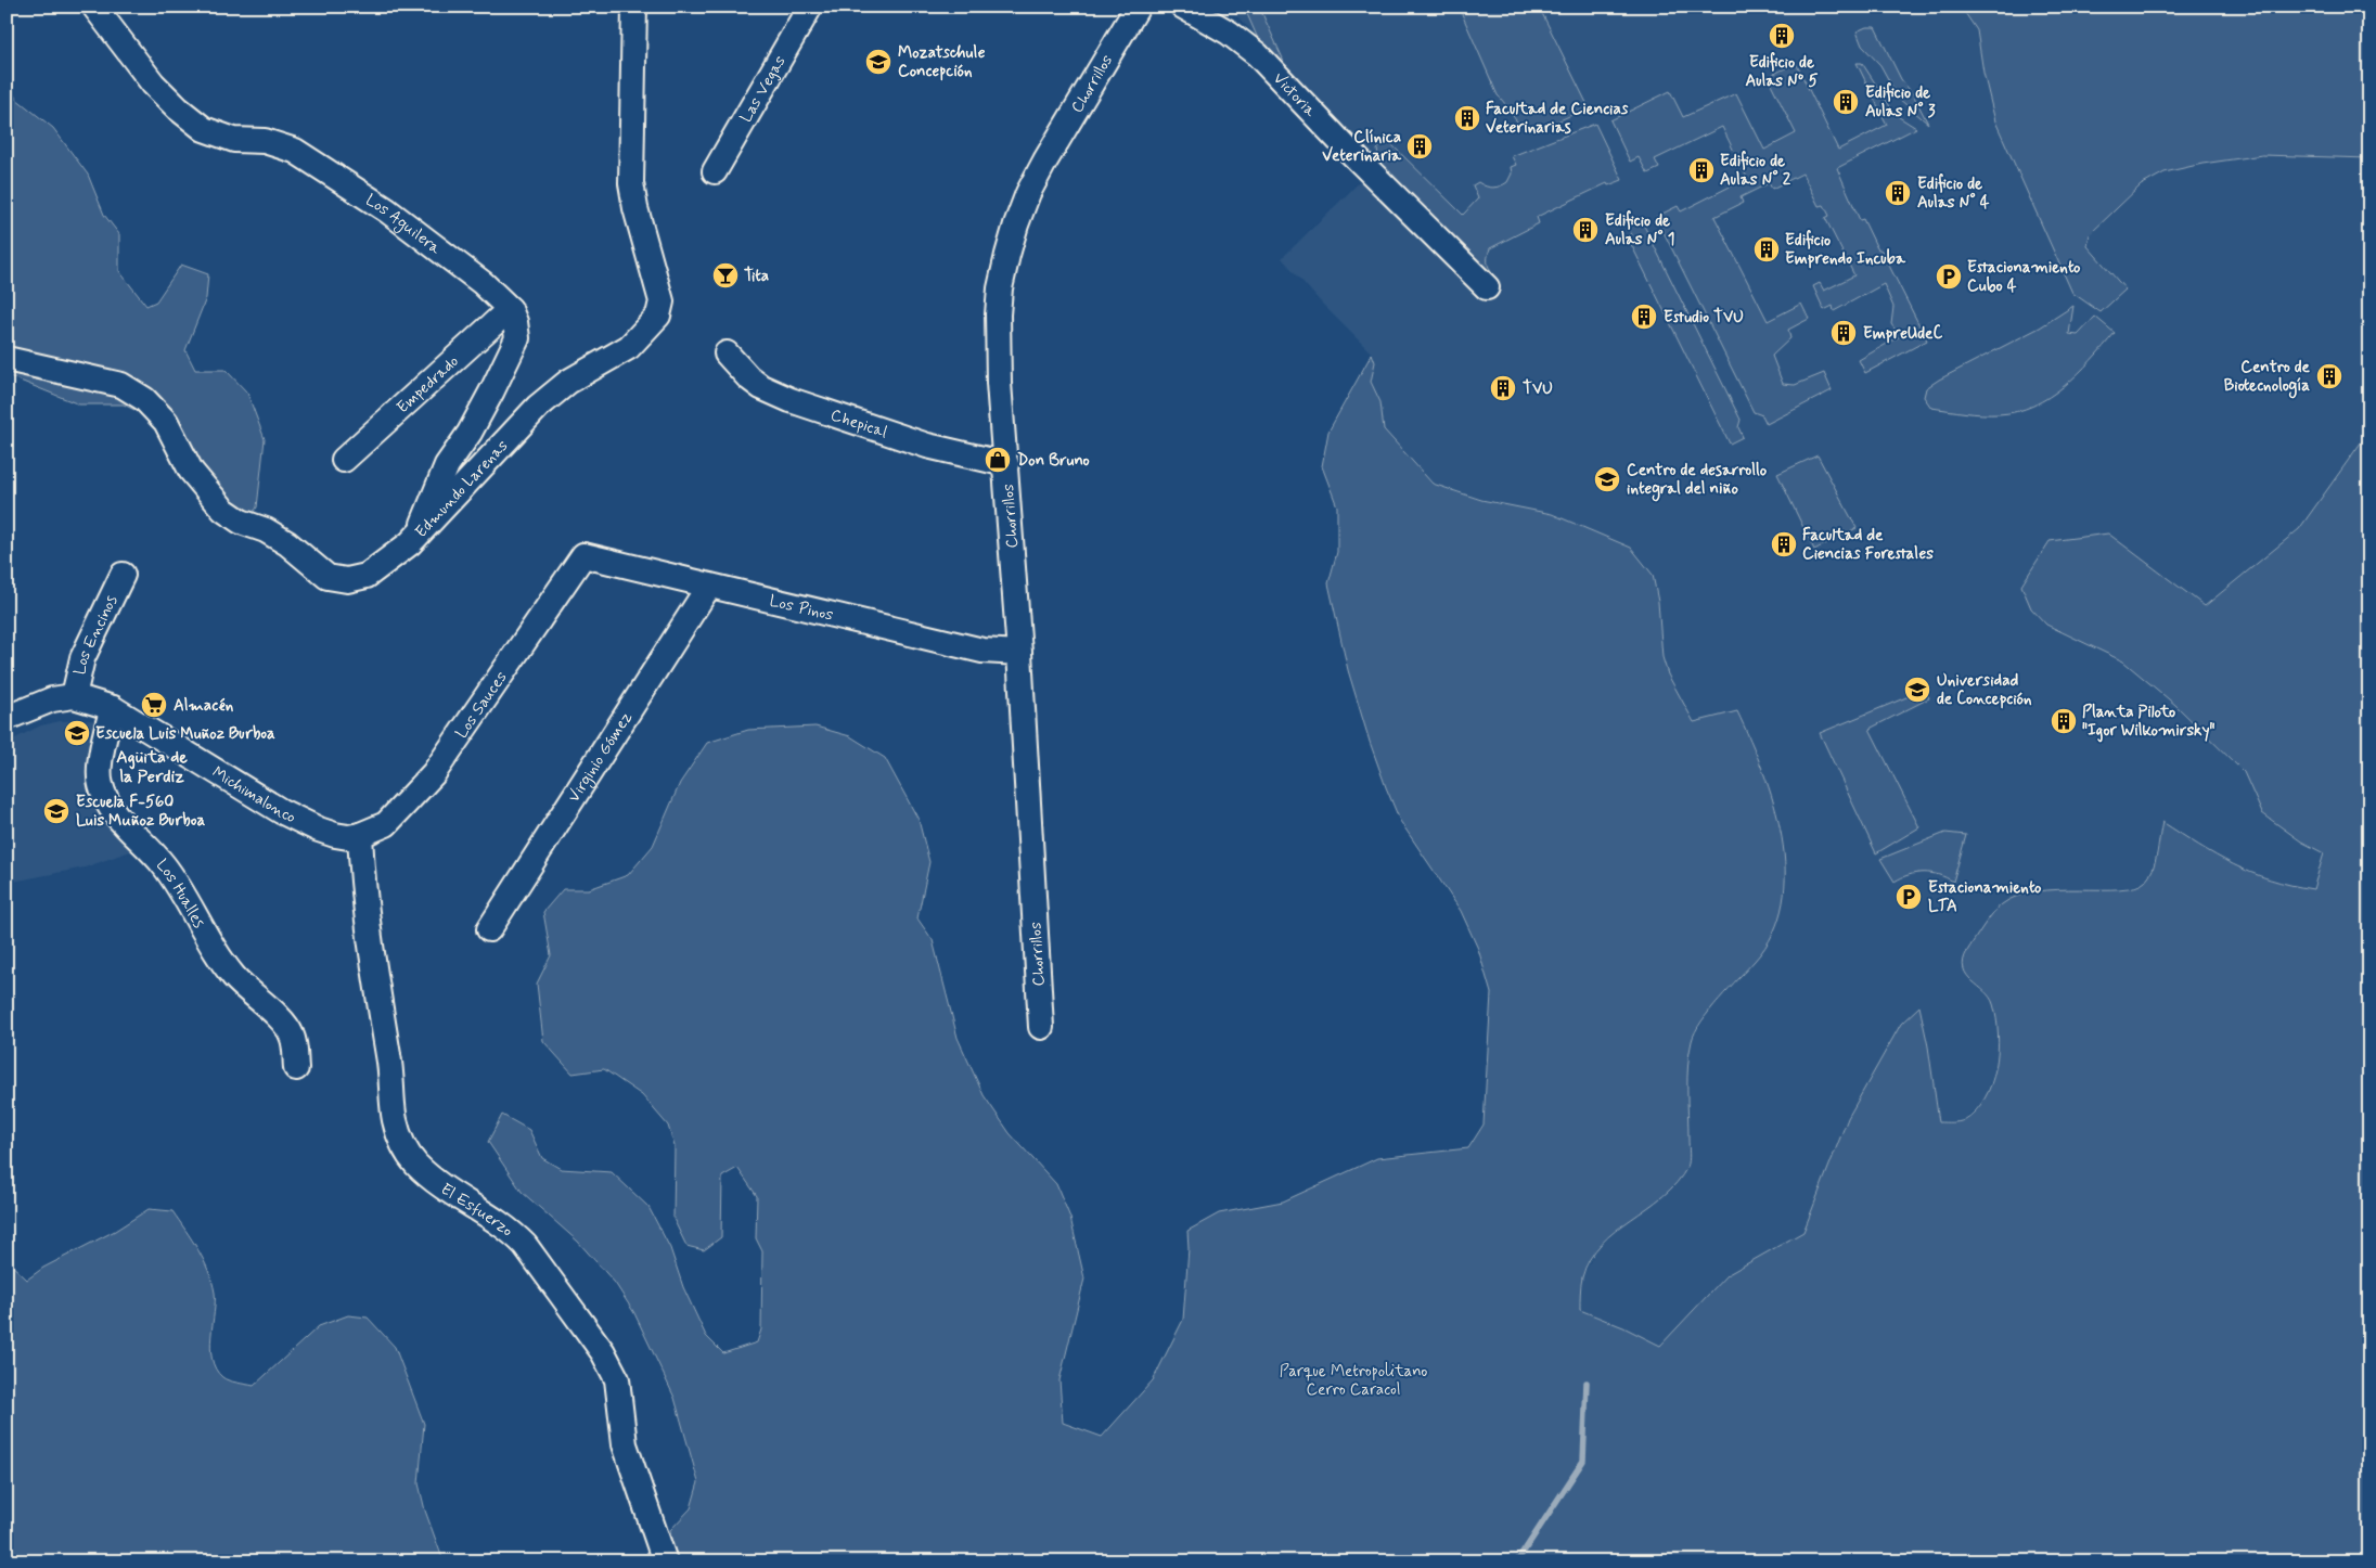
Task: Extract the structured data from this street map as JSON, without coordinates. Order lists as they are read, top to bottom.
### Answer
{
  "streets": {
    "street": [
      "Chorrillos",
      "Las Vegas",
      "Victoria",
      "Los Aguilera",
      "Empedrado",
      "Chepical",
      "Edmundo Larenas",
      "Los Pinos",
      "Los Encinos",
      "Los Sauces",
      "Virginio Gómez",
      "Michimalonco",
      "Los Hualles",
      "El Esfuerzo"
    ]
  },
  "crossings": [
    ["Chorrillos", "Chepical"],
    ["Chorrillos", "Los Pinos"],
    ["Los Aguilera", "Empedrado"],
    ["Los Pinos", "Los Sauces"],
    ["Los Pinos", "Virginio Gómez"],
    ["Los Encinos", "Michimalonco"],
    ["Los Sauces", "Michimalonco"],
    ["Los Sauces", "El Esfuerzo"],
    ["Michimalonco", "Los Hualles"],
    ["Michimalonco", "El Esfuerzo"]
  ],
  "districts": ["Agüita de la Perdiz"],
  "parks": ["Parque Metropolitano Cerro Caracol"],
  "places": {
    "building": [
      "Edificio de Aulas Nº 5",
      "Edificio de Aulas N° 3",
      "Facultad de Ciencias Veterinarias",
      "Clínica Veterinaria",
      "Edificio de Aulas N° 2",
      "Edificio de Aulas N° 4",
      "Edificio de Aulas N° 1",
      "Edificio Emprendo Incuba",
      "Estudio TVU",
      "EmpreUdeC",
      "Centro de Biotecnología",
      "TVU",
      "Facultad de Ciencias Forestales",
      "Planta Piloto \"Igor Wilkomirsky\""
    ],
    "school or university": [
      "Mozatschule Concepción",
      "Centro de desarrollo integral del niño",
      "Universidad de Concepción",
      "Escuela Luis Muñoz Burboa",
      "Escuela F-560 Luis Muñoz Burboa"
    ],
    "bar": ["Tita"],
    "parking": ["Estacionamiento Cubo 4", "Estacionamiento LTA"],
    "shop": ["Don Bruno"],
    "supermarket": ["Almacén"]
  }
}
